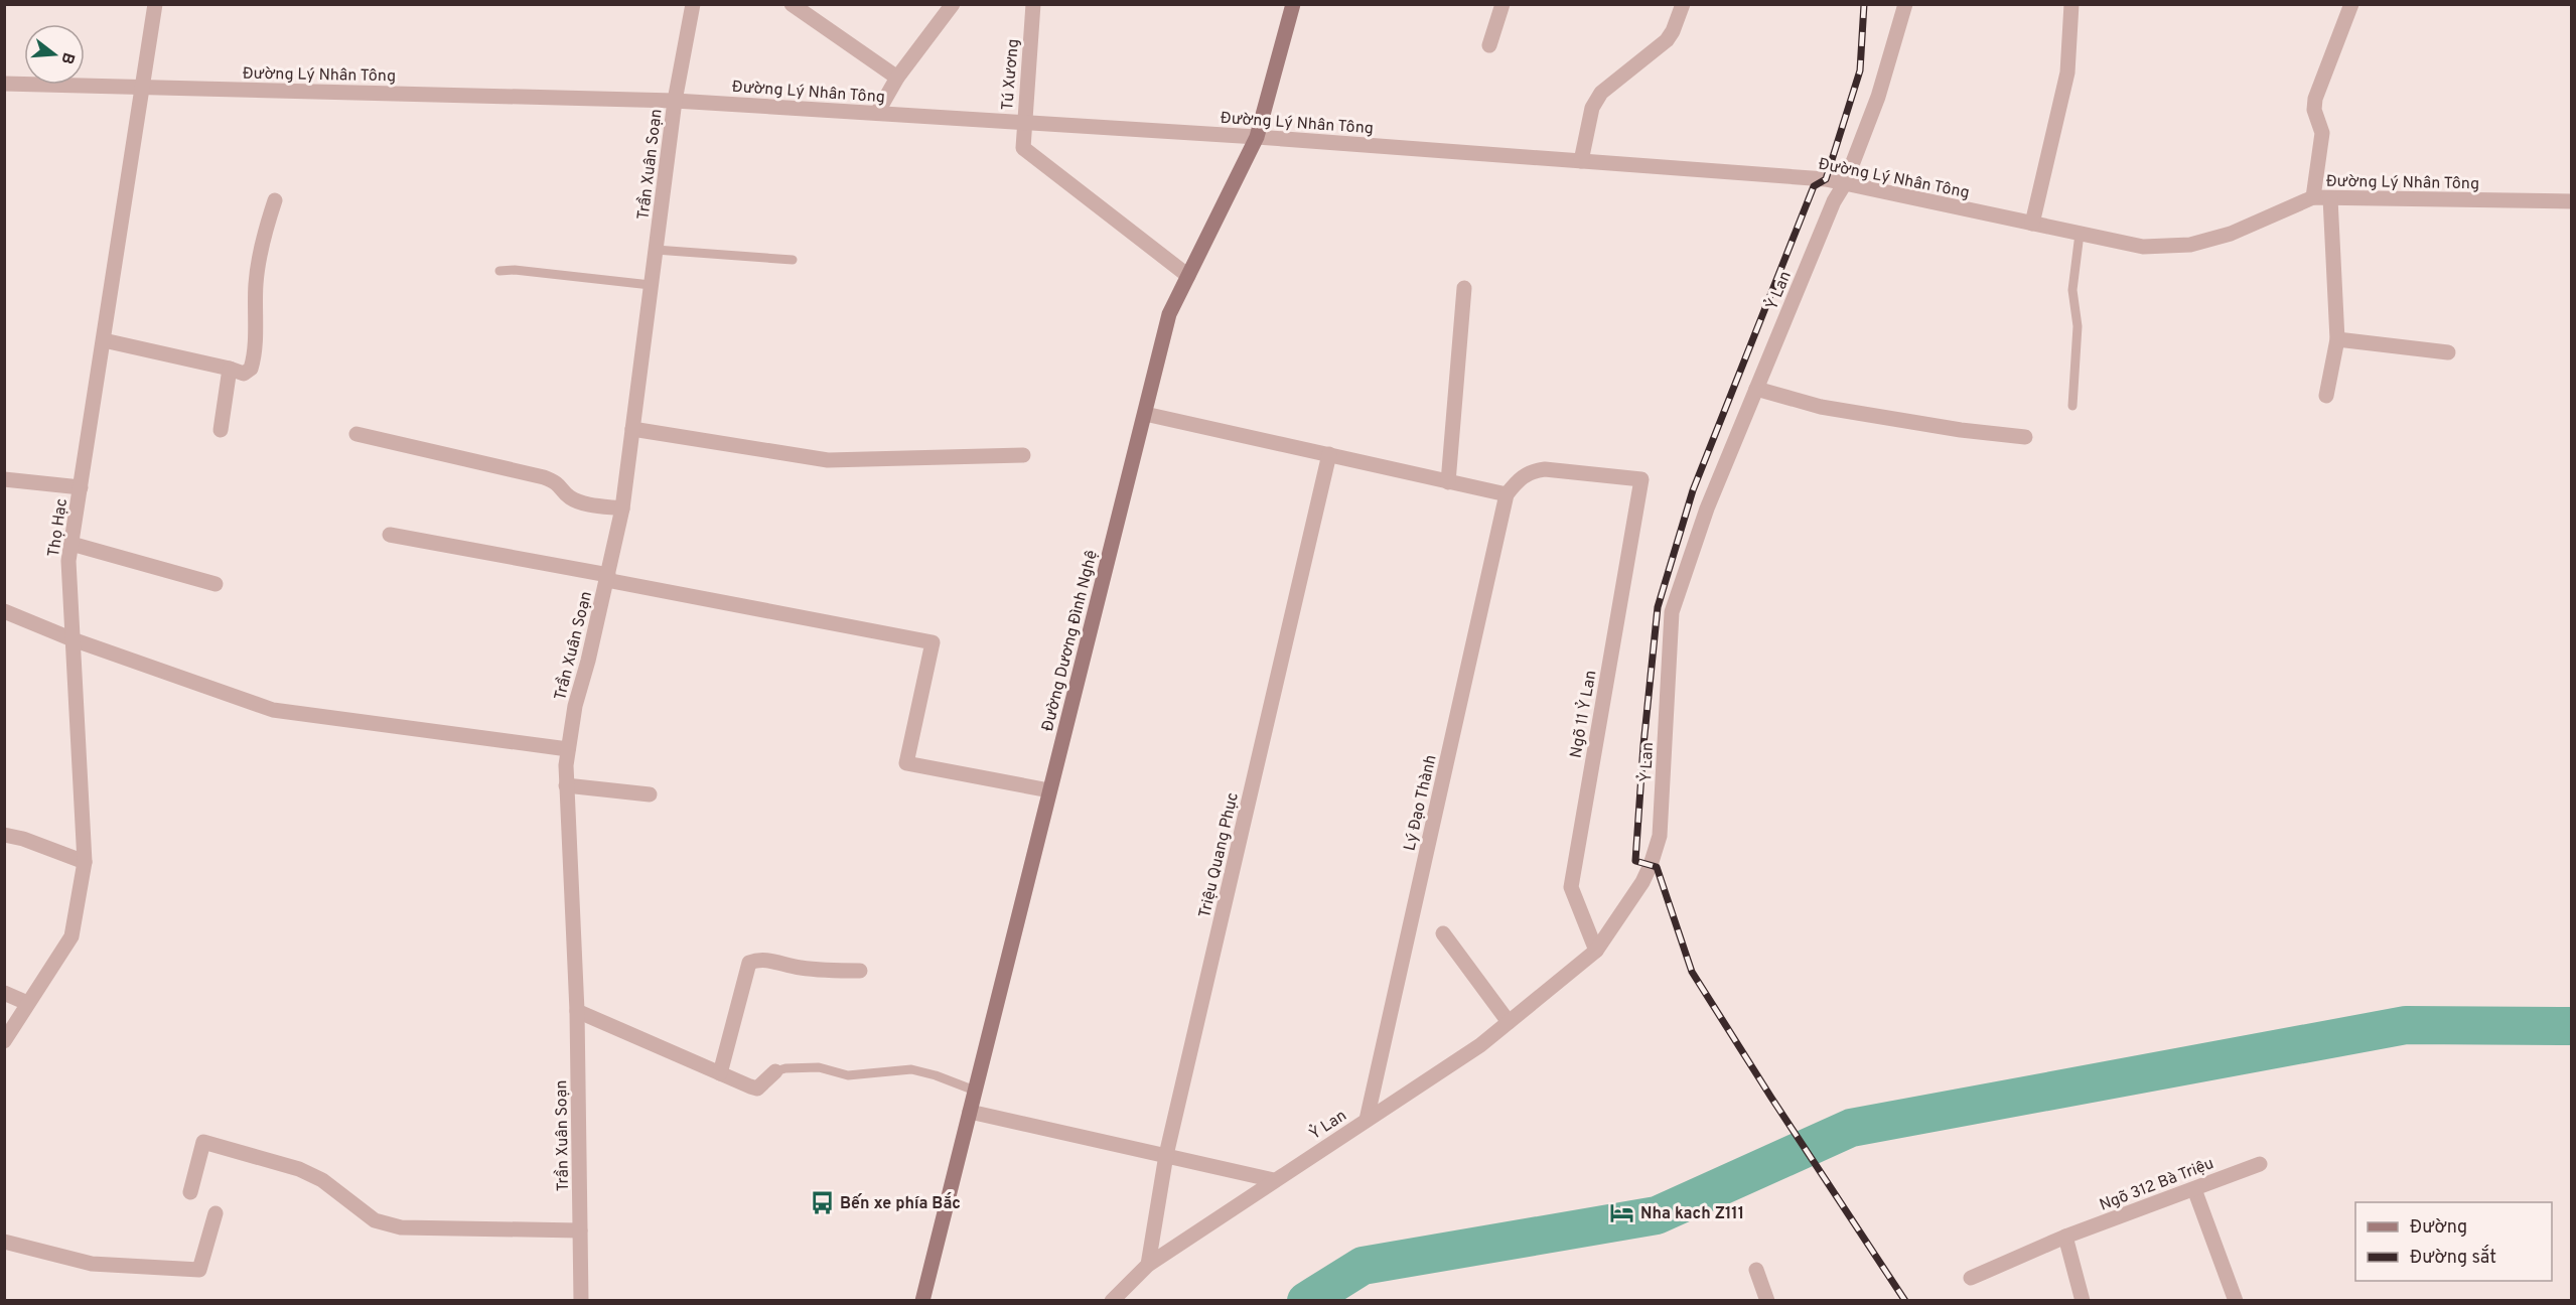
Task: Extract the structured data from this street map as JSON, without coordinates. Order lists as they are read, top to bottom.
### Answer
{
  "streets": {
    "main road": ["Đường Dương Đình Nghệ"],
    "street": [
      "Đường Lý Nhân Tông",
      "Tú Xương",
      "Trần Xuân Soạn",
      "Ỷ Lan",
      "Thọ Hạc",
      "Ngõ 11 Ỷ Lan",
      "Lý Đạo Thành",
      "Triệu Quang Phục",
      "Ngõ 312 Bà Triệu"
    ]
  },
  "crossings": [
    ["Đường Lý Nhân Tông", "Tú Xương"],
    ["Đường Lý Nhân Tông", "Trần Xuân Soạn"],
    ["Đường Lý Nhân Tông", "Ỷ Lan"],
    ["Đường Lý Nhân Tông", "Thọ Hạc"],
    ["Đường Lý Nhân Tông", "Đường Dương Đình Nghệ"],
    ["Tú Xương", "Đường Dương Đình Nghệ"],
    ["Ỷ Lan", "Ngõ 11 Ỷ Lan"],
    ["Ỷ Lan", "Lý Đạo Thành"],
    ["Ỷ Lan", "Triệu Quang Phục"],
    ["Ngõ 11 Ỷ Lan", "Lý Đạo Thành"]
  ],
  "places": {
    "bus stop": ["Bến xe phía Bắc"],
    "hotel": ["Nha kach Z111"]
  },
  "legend": ["Đường", "Đường sắt"],
  "north": "right"
}
